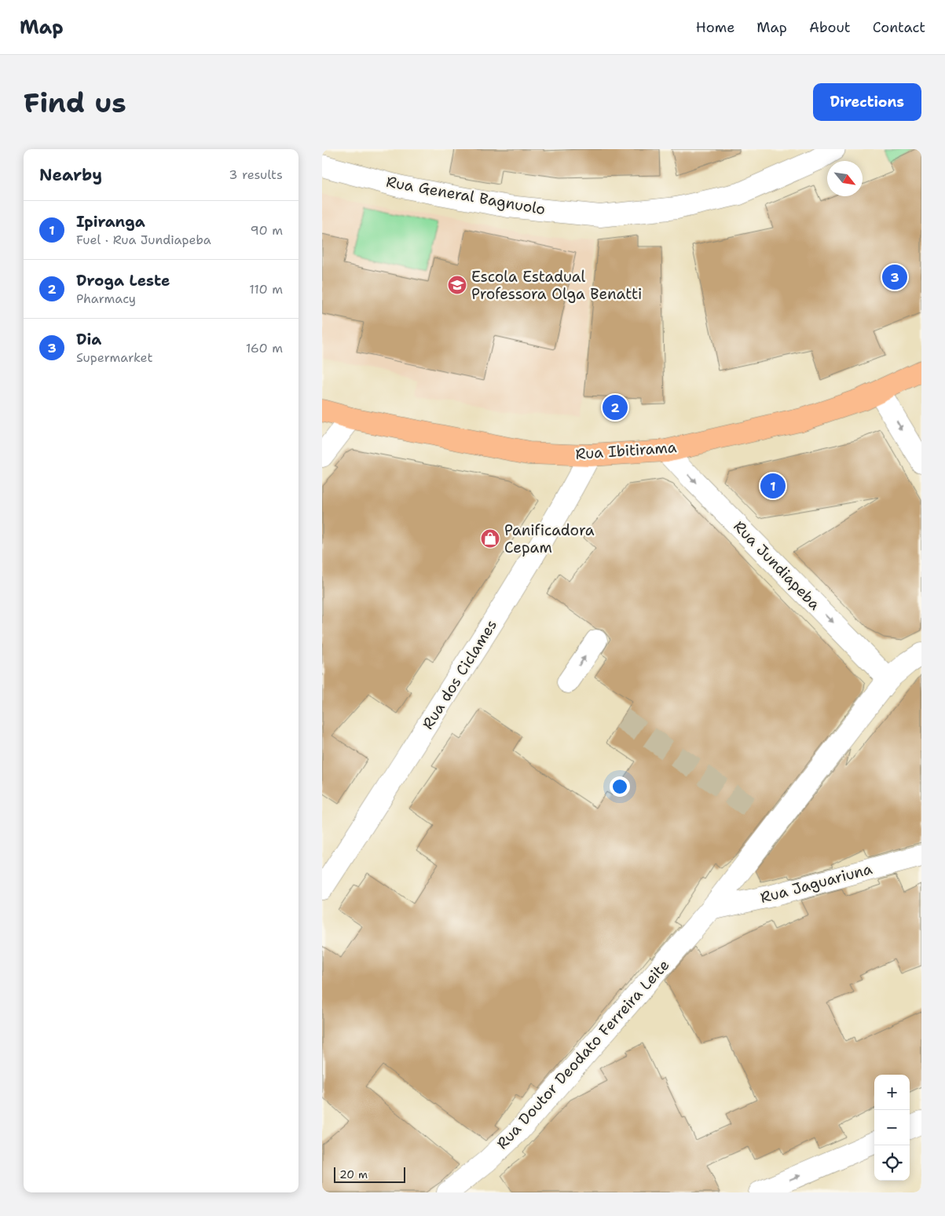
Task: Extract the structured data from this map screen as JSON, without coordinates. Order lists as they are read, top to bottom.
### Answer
{
  "streets": {
    "main road": ["Rua Ibitirama"],
    "street": [
      "Rua General Bagnuolo",
      "Rua Jundiapeba",
      "Rua dos Ciclames",
      "Rua Jaguariuna",
      "Rua Doutor Deodato Ferreira Leite"
    ]
  },
  "crossings": [
    ["Rua Ibitirama", "Rua Jundiapeba"],
    ["Rua Ibitirama", "Rua dos Ciclames"],
    ["Rua Jaguariuna", "Rua Doutor Deodato Ferreira Leite"]
  ],
  "one_way": ["Rua Jundiapeba"],
  "places": {
    "school or university": ["Escola Estadual Professora Olga Benatti"],
    "shop": ["Panificadora Cepam"]
  },
  "scale_bar": "20 m",
  "north": "bottom right",
  "page": {
    "header": "Map",
    "nav": [
      "Home",
      "Map",
      "About",
      "Contact"
    ],
    "buttons": "Directions",
    "title": "Find us",
    "heading": ["Nearby", "3 results"],
    "list": [
      {
        "mark": "1",
        "name": "Ipiranga",
        "note": "Fuel · Rua Jundiapeba",
        "value": "90 m"
      },
      {
        "mark": "2",
        "name": "Droga Leste",
        "note": "Pharmacy",
        "value": "110 m"
      },
      {
        "mark": "3",
        "name": "Dia",
        "note": "Supermarket",
        "value": "160 m"
      }
    ],
    "pins": ["3", "2", "1"],
    "map_buttons": ["+", "−"],
    "scale": "20 m"
  }
}
